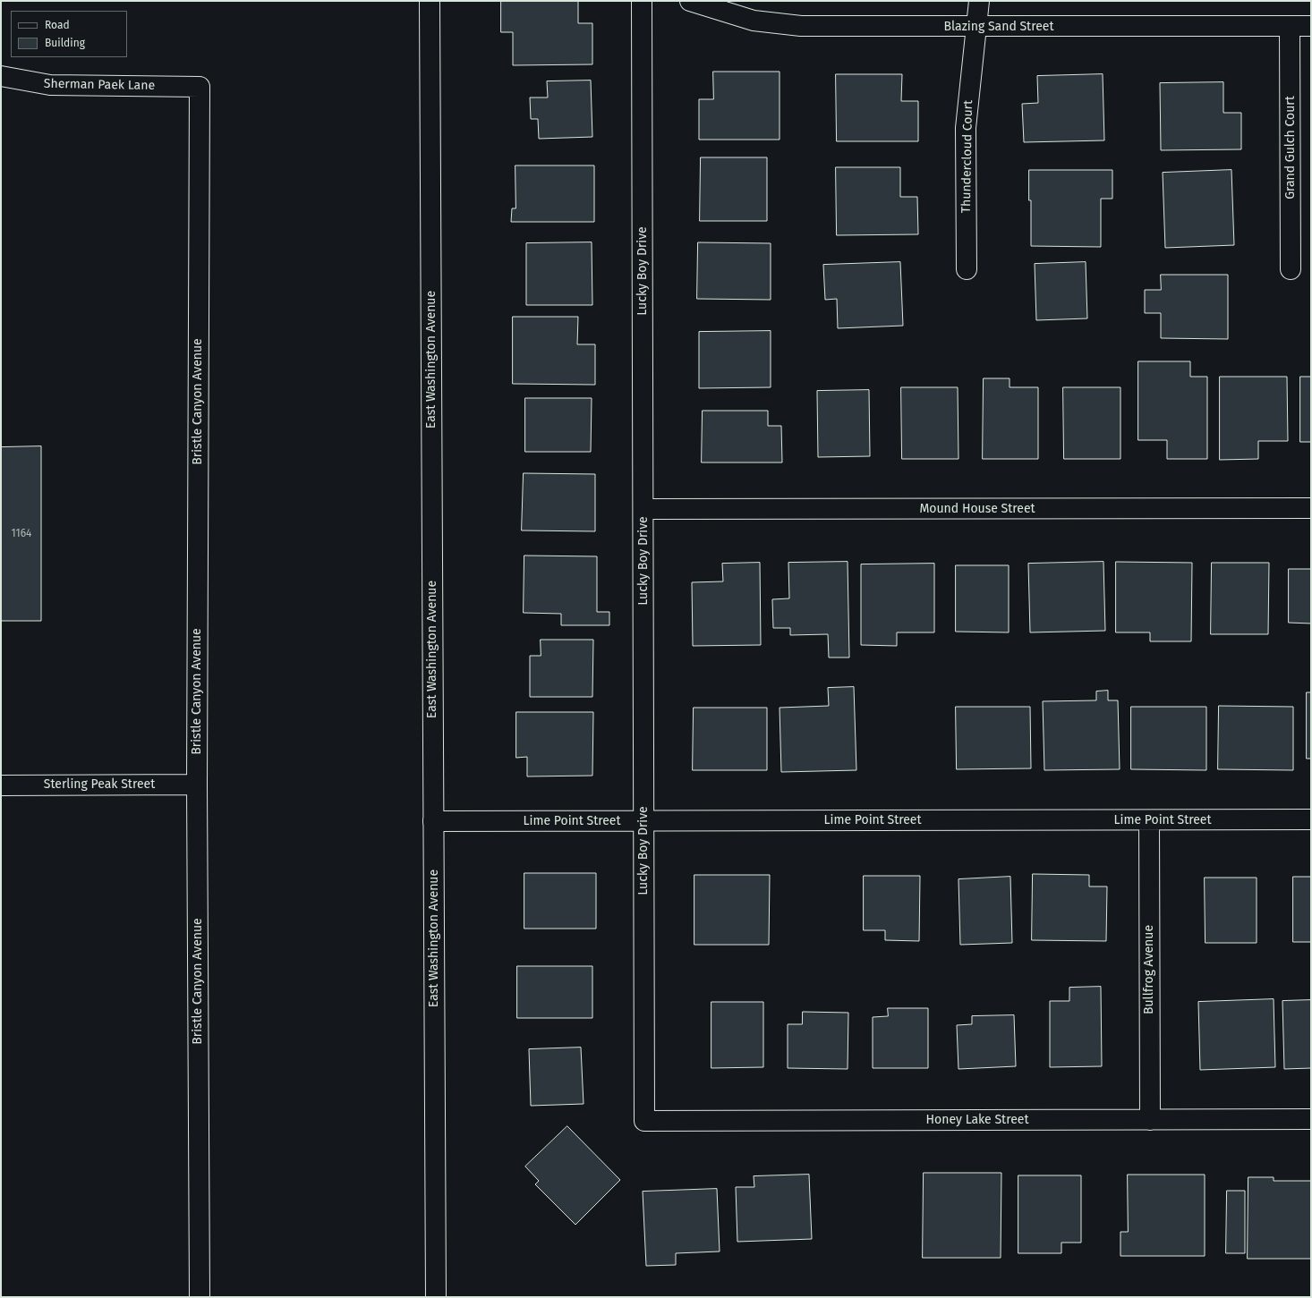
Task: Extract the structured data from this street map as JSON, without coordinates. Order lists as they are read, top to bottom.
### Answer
{
  "streets": {
    "street": [
      "Blazing Sand Street",
      "Sherman Paek Lane",
      "Grand Gulch Court",
      "Thundercloud Court",
      "Lucky Boy Drive",
      "East Washington Avenue",
      "Bristle Canyon Avenue",
      "Mound House Street",
      "Sterling Peak Street",
      "Lime Point Street",
      "Bullfrog Avenue",
      "Honey Lake Street"
    ]
  },
  "crossings": [
    ["Blazing Sand Street", "Grand Gulch Court"],
    ["Blazing Sand Street", "Thundercloud Court"],
    ["Sherman Paek Lane", "Bristle Canyon Avenue"],
    ["Lucky Boy Drive", "Mound House Street"],
    ["Lucky Boy Drive", "Lime Point Street"],
    ["Lucky Boy Drive", "Honey Lake Street"],
    ["East Washington Avenue", "Lime Point Street"],
    ["Bristle Canyon Avenue", "Sterling Peak Street"],
    ["Lime Point Street", "Bullfrog Avenue"],
    ["Bullfrog Avenue", "Honey Lake Street"]
  ],
  "house_numbers": ["1164"],
  "legend": ["Road", "Building"]
}
